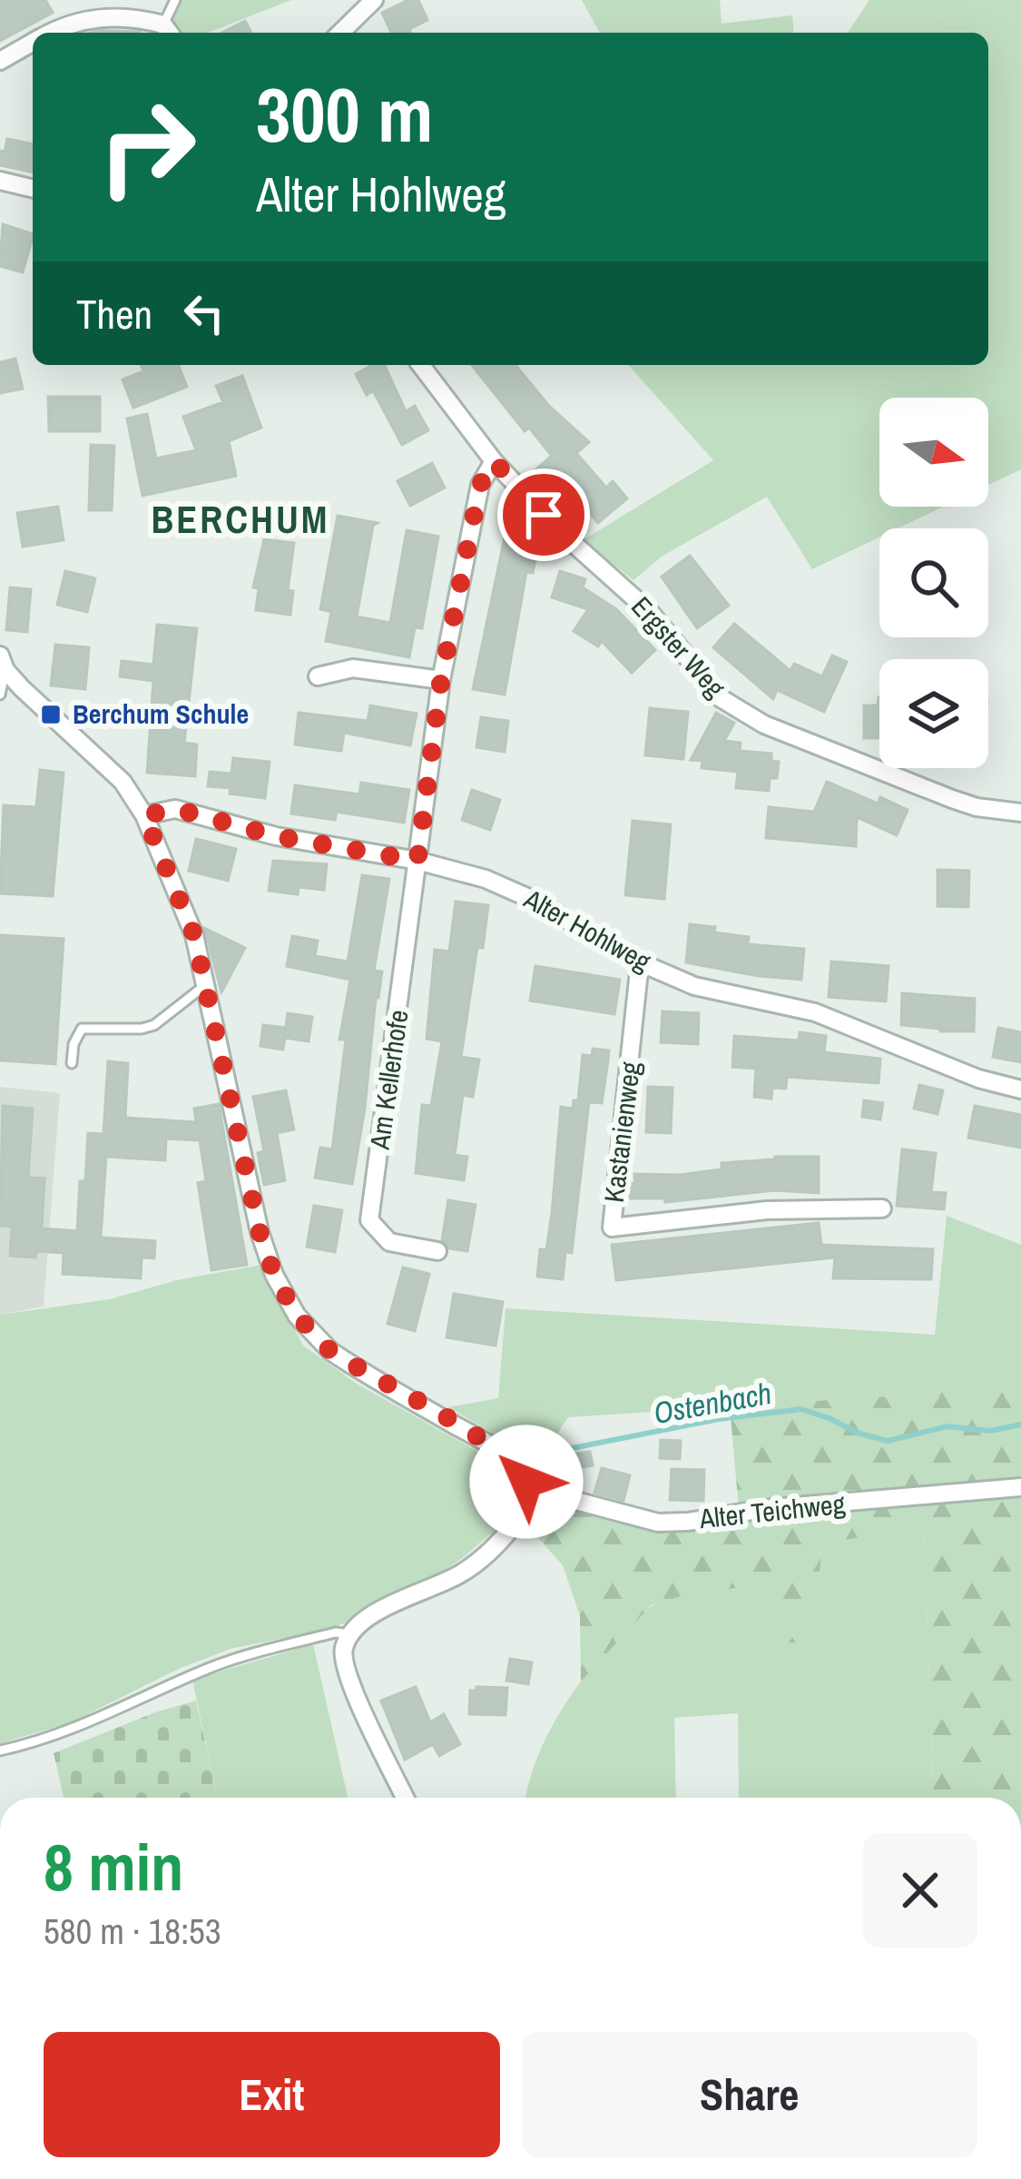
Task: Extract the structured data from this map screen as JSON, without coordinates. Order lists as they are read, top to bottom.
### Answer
{
  "streets": {
    "street": [
      "Ergster Weg",
      "Alter Hohlweg",
      "Am Kellerhofe",
      "Kastanienweg",
      "Alter Teichweg"
    ]
  },
  "crossings": [
    ["Alter Hohlweg", "Am Kellerhofe"],
    ["Alter Hohlweg", "Kastanienweg"]
  ],
  "districts": ["BERCHUM"],
  "water": ["Ostenbach"],
  "places": {
    "transit": ["Berchum Schule"]
  },
  "north": "right",
  "page": {
    "turn": ["300 m", "Alter Hohlweg"],
    "then": "Then",
    "heading": ["8 min", "580 m · 18:53"],
    "buttons": ["Exit", "Share"]
  }
}
